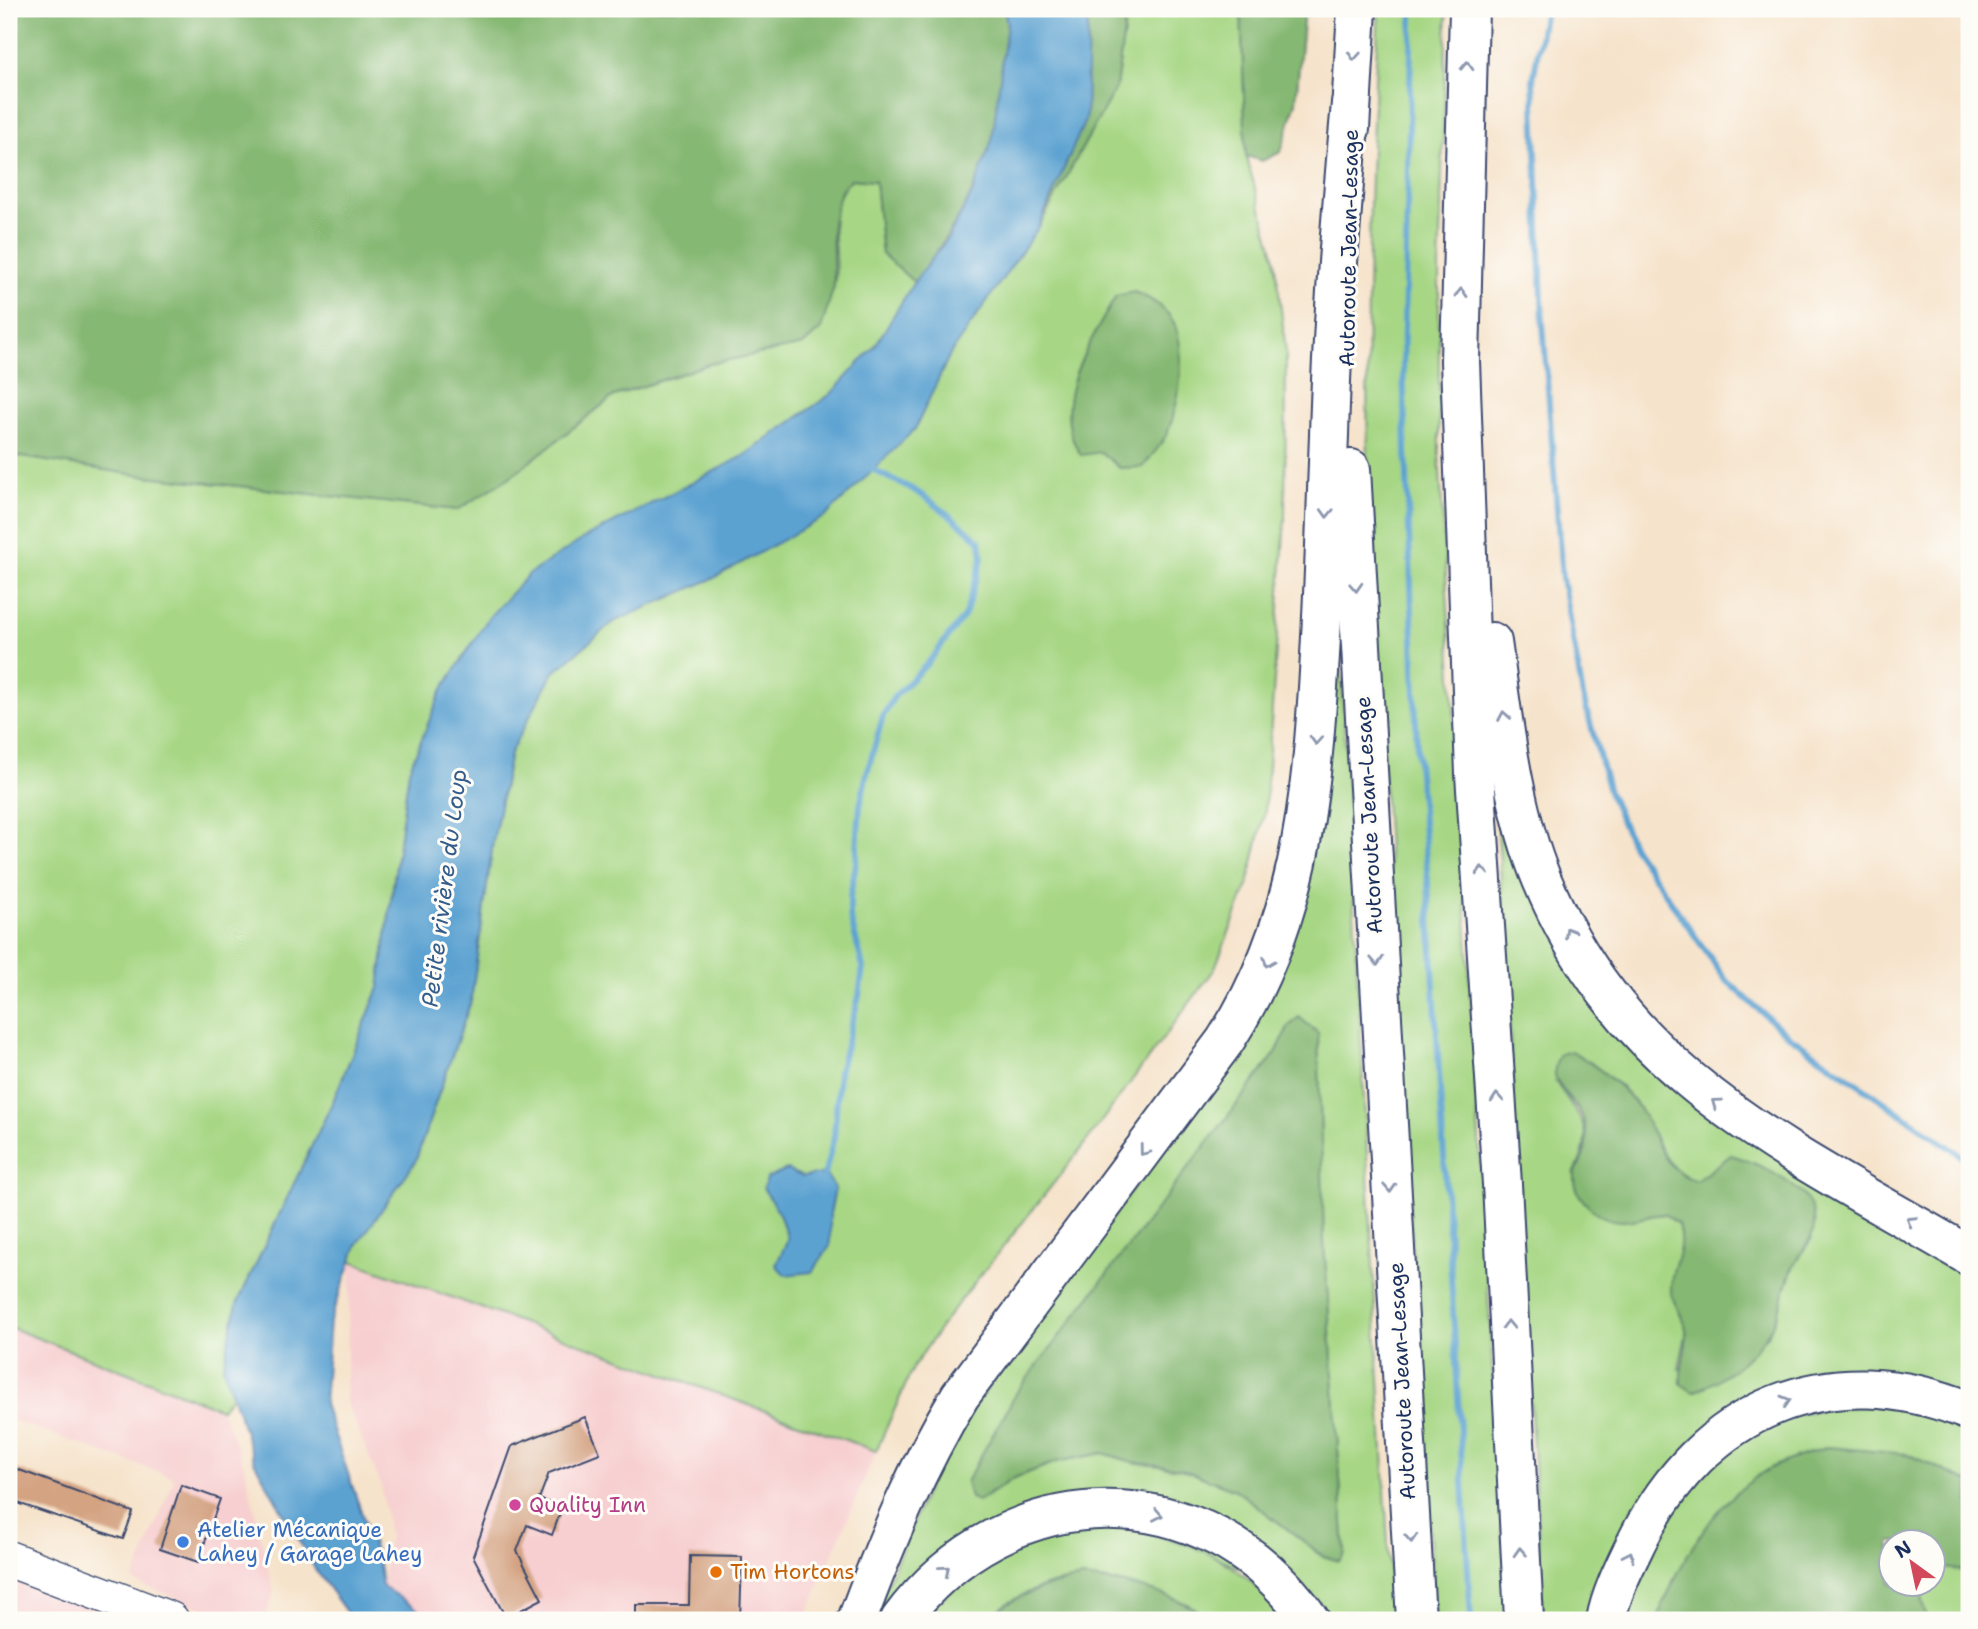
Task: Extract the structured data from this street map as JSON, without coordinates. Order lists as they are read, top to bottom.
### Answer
{
  "streets": {
    "highway": ["Autoroute Jean-Lesage"]
  },
  "water": ["Petite rivière du Loup"],
  "places": ["Quality Inn", "Atelier Mécanique Lahey / Garage Lahey", "Tim Hortons"],
  "north": "top left"
}
